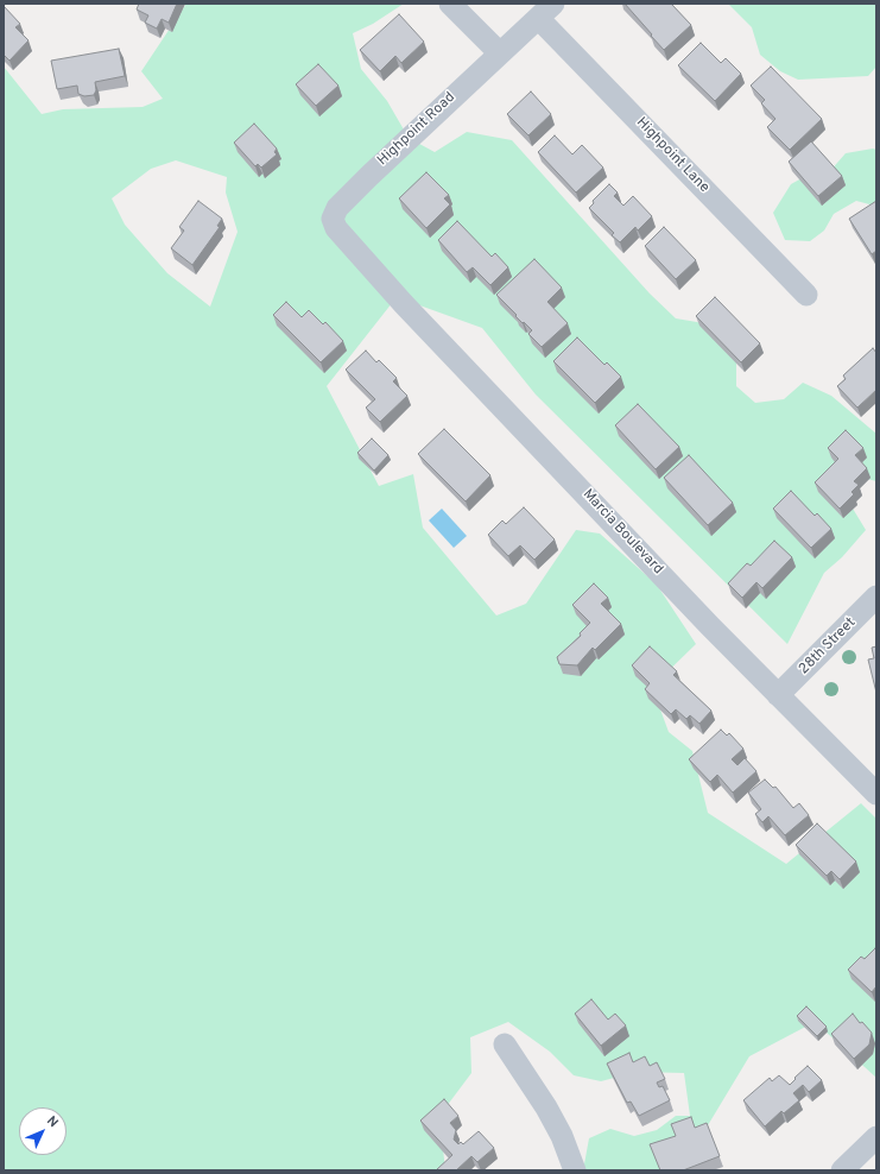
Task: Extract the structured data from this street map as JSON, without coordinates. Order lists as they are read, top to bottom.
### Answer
{
  "streets": {
    "street": [
      "Highpoint Road",
      "Highpoint Lane",
      "Marcia Boulevard",
      "28th Street"
    ]
  },
  "crossings": [
    ["Highpoint Road", "Highpoint Lane"],
    ["Highpoint Road", "Marcia Boulevard"],
    ["Marcia Boulevard", "28th Street"]
  ],
  "north": "top right"
}
